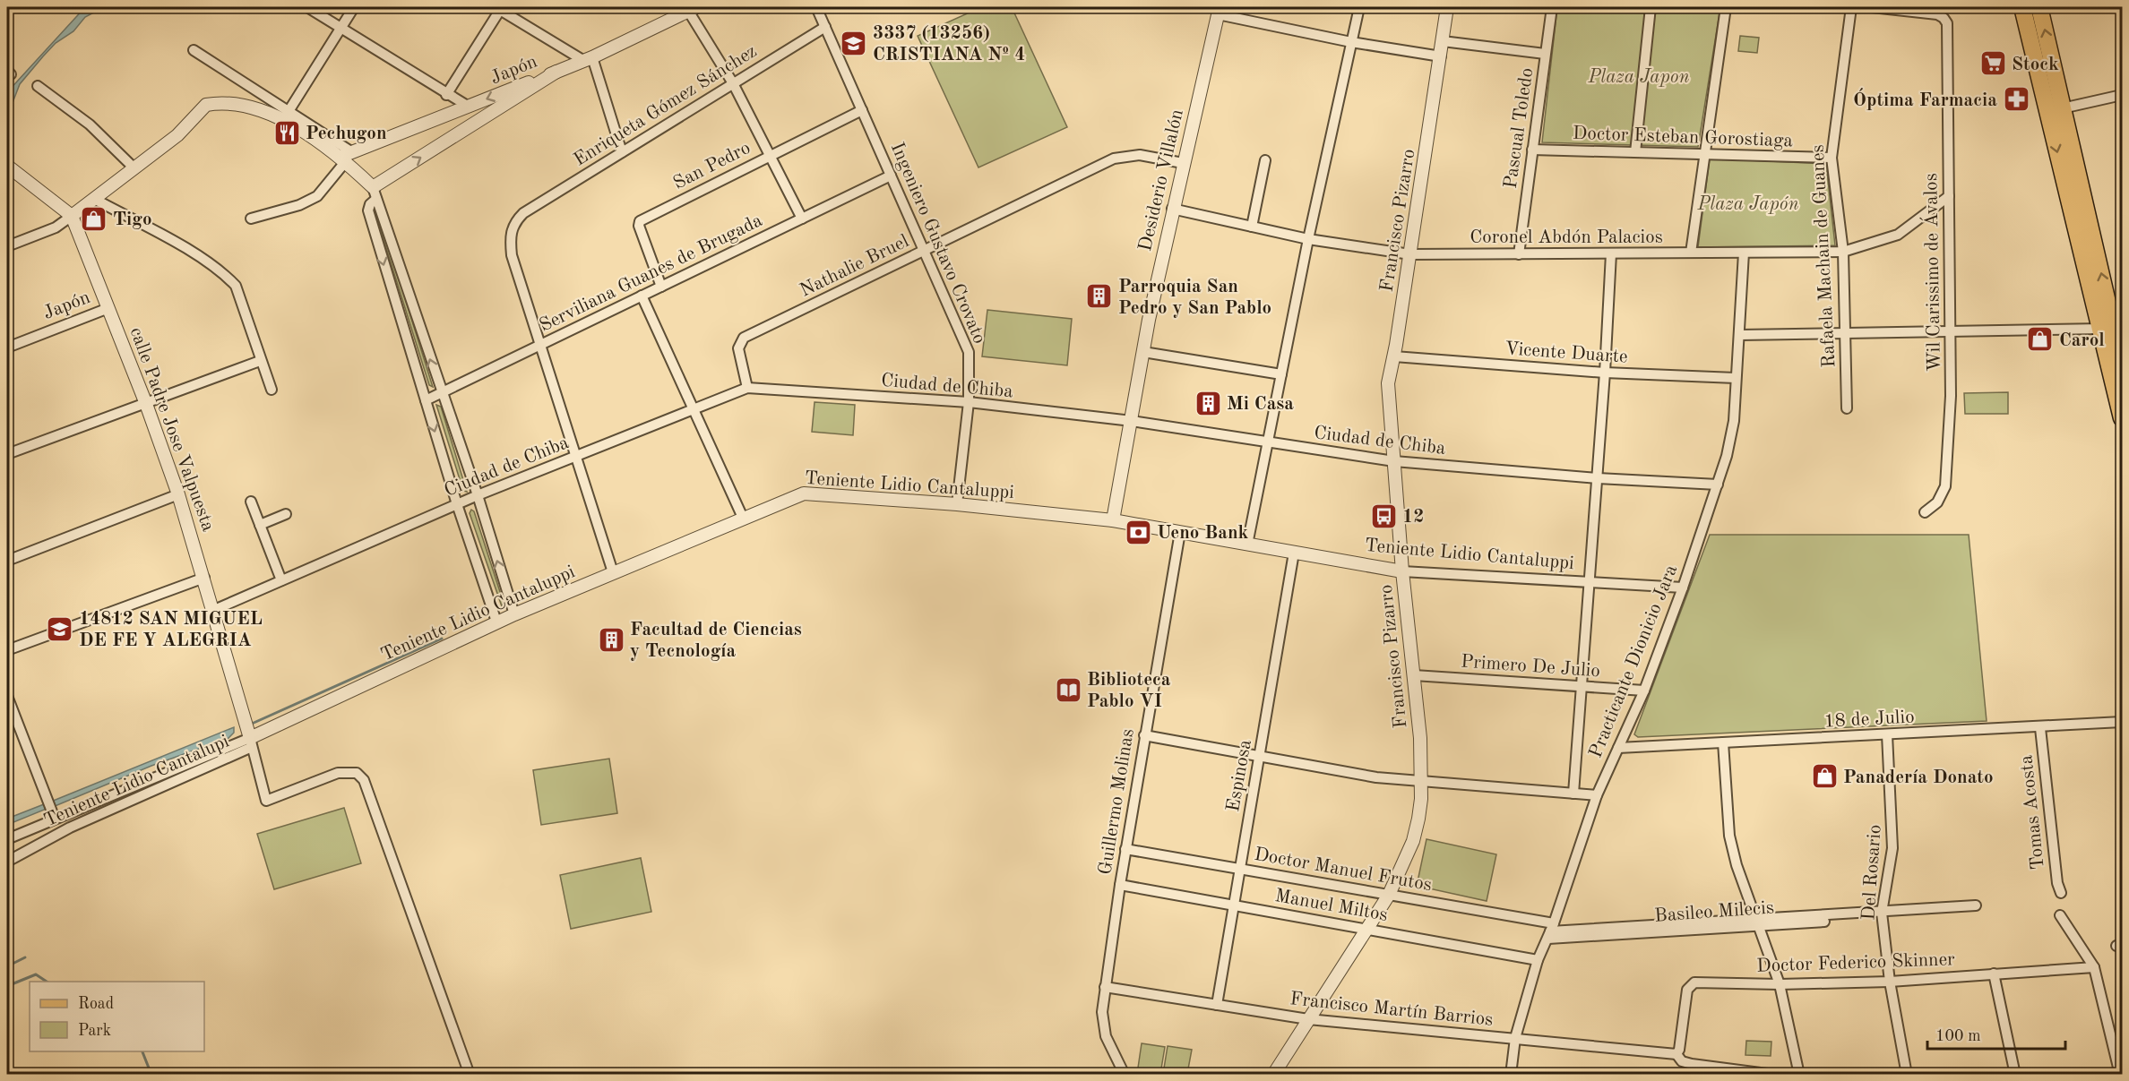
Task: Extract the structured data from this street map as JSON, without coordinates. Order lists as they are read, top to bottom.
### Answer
{
  "streets": {
    "street": [
      "Japón",
      "Enriqueta Gómez Sánchez",
      "Pascual Toledo",
      "Doctor Esteban Gorostiaga",
      "San Pedro",
      "Desiderio Villalón",
      "Francisco Pizarro",
      "Coronel Abdón Palacios",
      "Ingeniero Gustavo Crovato",
      "Rafaela Machain de Guanes",
      "Nathalie Bruel",
      "Serviliana Guanes de Brugada",
      "Wil Carissimo de Ávalos",
      "Vicente Duarte",
      "Ciudad de Chiba",
      "calle Padre Jose Valpuesta",
      "Teniente Lidio Cantaluppi",
      "Practicante Dionicio Jara",
      "Primero De Julio",
      "18 de Julio",
      "Espinosa",
      "Teniente Lidio Cantalupi",
      "Guillermo Molinas",
      "Tomas Acosta",
      "Doctor Manuel Frutos",
      "Del Rosario",
      "Manuel Miltos",
      "Basileo Milecis",
      "Doctor Federico Skinner",
      "Francisco Martín Barrios"
    ]
  },
  "crossings": [
    ["Japón", "calle Padre Jose Valpuesta"],
    ["Enriqueta Gómez Sánchez", "Ingeniero Gustavo Crovato"],
    ["Enriqueta Gómez Sánchez", "Serviliana Guanes de Brugada"],
    ["Pascual Toledo", "Doctor Esteban Gorostiaga"],
    ["Pascual Toledo", "Coronel Abdón Palacios"],
    ["Doctor Esteban Gorostiaga", "Rafaela Machain de Guanes"],
    ["San Pedro", "Ingeniero Gustavo Crovato"],
    ["San Pedro", "Serviliana Guanes de Brugada"],
    ["Desiderio Villalón", "Coronel Abdón Palacios"],
    ["Desiderio Villalón", "Nathalie Bruel"],
    ["Desiderio Villalón", "Ciudad de Chiba"],
    ["Desiderio Villalón", "Teniente Lidio Cantaluppi"],
    ["Francisco Pizarro", "Coronel Abdón Palacios"],
    ["Francisco Pizarro", "Vicente Duarte"],
    ["Francisco Pizarro", "Ciudad de Chiba"],
    ["Francisco Pizarro", "Teniente Lidio Cantaluppi"],
    ["Francisco Pizarro", "Primero De Julio"],
    ["Francisco Pizarro", "Doctor Manuel Frutos"],
    ["Francisco Pizarro", "Manuel Miltos"],
    ["Francisco Pizarro", "Francisco Martín Barrios"],
    ["Coronel Abdón Palacios", "Rafaela Machain de Guanes"],
    ["Coronel Abdón Palacios", "Wil Carissimo de Ávalos"],
    ["Coronel Abdón Palacios", "Practicante Dionicio Jara"],
    ["Ingeniero Gustavo Crovato", "Nathalie Bruel"],
    ["Ingeniero Gustavo Crovato", "Serviliana Guanes de Brugada"],
    ["Ingeniero Gustavo Crovato", "Ciudad de Chiba"],
    ["Ingeniero Gustavo Crovato", "Teniente Lidio Cantaluppi"],
    ["Nathalie Bruel", "Ciudad de Chiba"],
    ["Vicente Duarte", "Practicante Dionicio Jara"],
    ["Ciudad de Chiba", "calle Padre Jose Valpuesta"],
    ["Ciudad de Chiba", "Practicante Dionicio Jara"],
    ["calle Padre Jose Valpuesta", "Teniente Lidio Cantaluppi"],
    ["calle Padre Jose Valpuesta", "Teniente Lidio Cantalupi"],
    ["Teniente Lidio Cantaluppi", "Practicante Dionicio Jara"],
    ["Teniente Lidio Cantaluppi", "Espinosa"],
    ["Teniente Lidio Cantaluppi", "Teniente Lidio Cantalupi"],
    ["Teniente Lidio Cantaluppi", "Guillermo Molinas"],
    ["Practicante Dionicio Jara", "Primero De Julio"],
    ["Practicante Dionicio Jara", "18 de Julio"],
    ["Practicante Dionicio Jara", "Doctor Manuel Frutos"],
    ["Practicante Dionicio Jara", "Manuel Miltos"],
    ["Practicante Dionicio Jara", "Basileo Milecis"],
    ["Practicante Dionicio Jara", "Francisco Martín Barrios"],
    ["18 de Julio", "Tomas Acosta"],
    ["18 de Julio", "Del Rosario"],
    ["Espinosa", "Doctor Manuel Frutos"],
    ["Espinosa", "Manuel Miltos"],
    ["Espinosa", "Francisco Martín Barrios"],
    ["Guillermo Molinas", "Doctor Manuel Frutos"],
    ["Guillermo Molinas", "Manuel Miltos"],
    ["Guillermo Molinas", "Francisco Martín Barrios"],
    ["Doctor Manuel Frutos", "Basileo Milecis"],
    ["Del Rosario", "Basileo Milecis"],
    ["Del Rosario", "Doctor Federico Skinner"],
    ["Doctor Federico Skinner", "Francisco Martín Barrios"]
  ],
  "parks": ["Plaza Japon", "Plaza Japón"],
  "places": {
    "school or university": ["3337 (13256) CRISTIANA Nº 4", "14812 SAN MIGUEL DE FE Y ALEGRIA"],
    "supermarket": ["Stock"],
    "pharmacy": ["Óptima Farmacia"],
    "restaurant": ["Pechugon"],
    "shop": ["Tigo", "Carol", "Panadería Donato"],
    "building": ["Parroquia San Pedro y San Pablo", "Mi Casa", "Facultad de Ciencias y Tecnología"],
    "bus stop": ["12"],
    "bank": ["Ueno Bank"],
    "library": ["Biblioteca Pablo VI"]
  },
  "legend": ["Road", "Park"],
  "scale_bar": "100 m"
}
